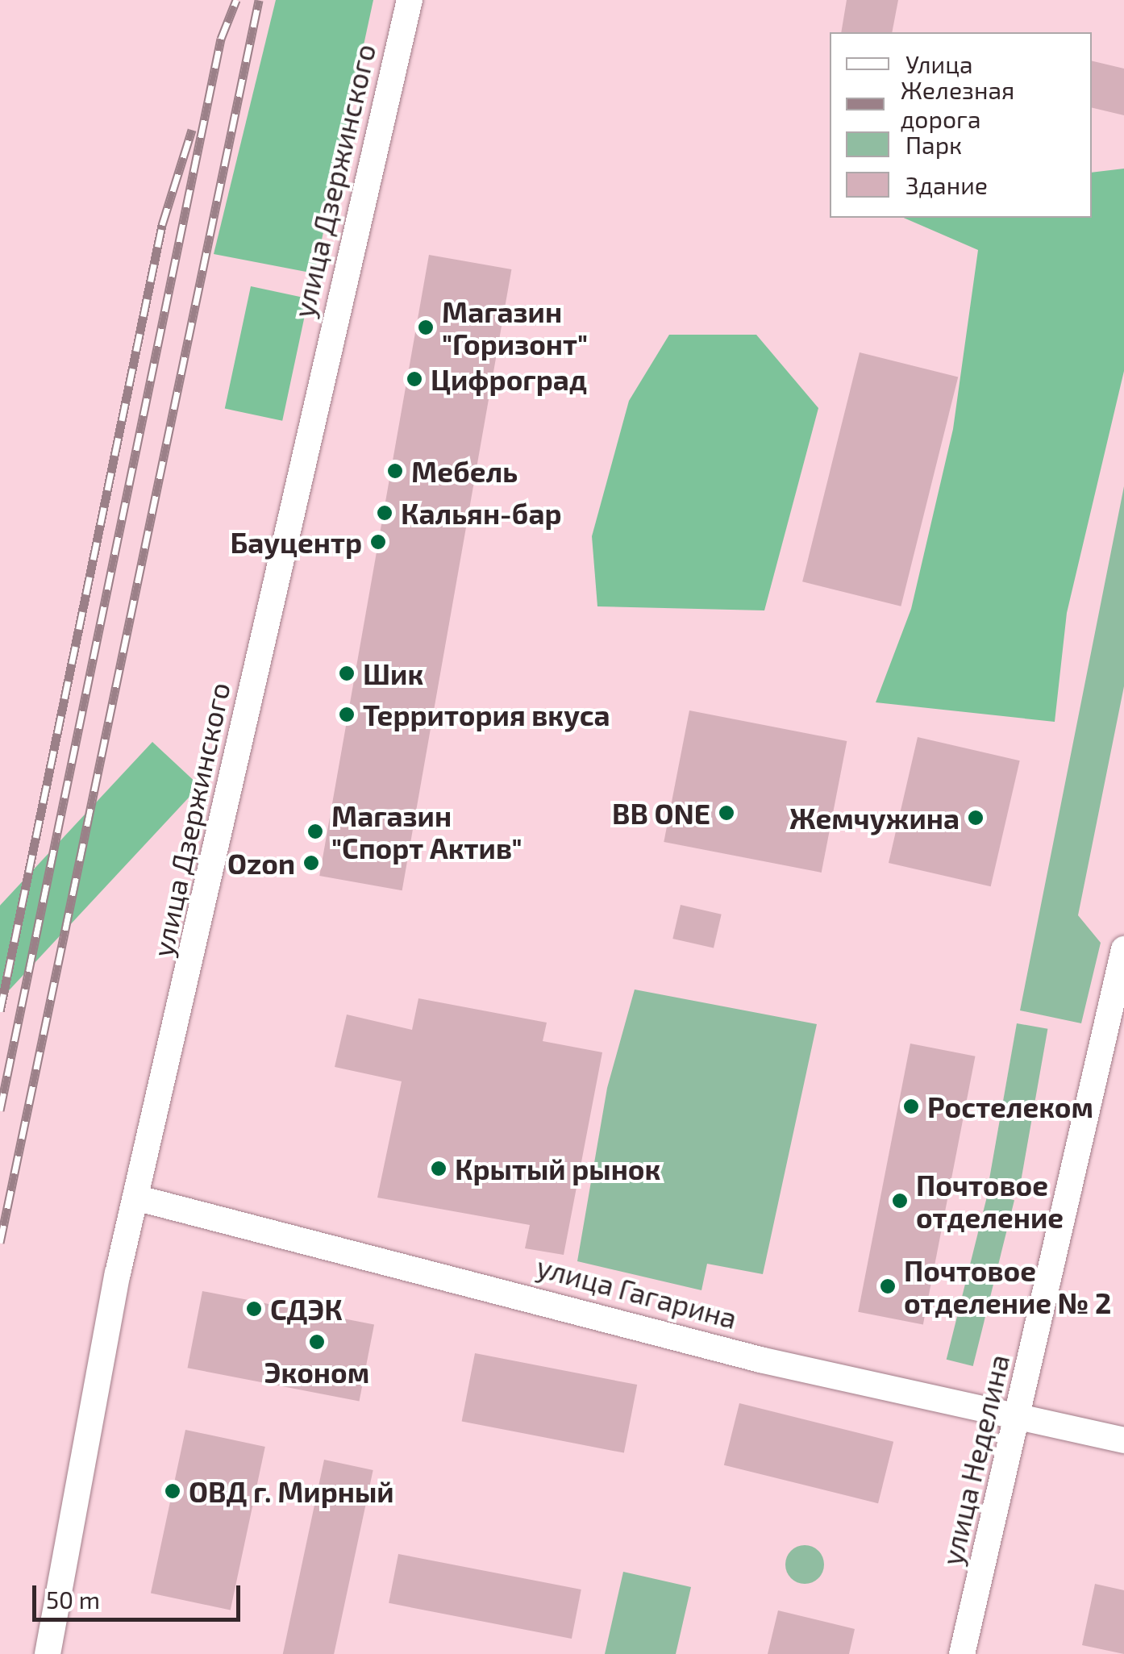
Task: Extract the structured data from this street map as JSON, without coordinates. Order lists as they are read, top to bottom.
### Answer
{
  "streets": {
    "street": ["улица Дзержинского", "улица Гагарина", "улица Неделина"]
  },
  "crossings": [
    ["улица Дзержинского", "улица Гагарина"],
    ["улица Гагарина", "улица Неделина"]
  ],
  "places": [
    "Магазин \"Горизонт\"",
    "Цифроград",
    "Мебель",
    "Кальян-бар",
    "Бауцентр",
    "Шик",
    "Территория вкуса",
    "BB ONE",
    "Жемчужина",
    "Магазин \"Спорт Актив\"",
    "Ozon",
    "Ростелеком",
    "Крытый рынок",
    "Почтовое отделение",
    "Почтовое отделение № 2",
    "СДЭК",
    "Эконом",
    "ОВД г. Мирный"
  ],
  "legend": [
    "Улица",
    "Железная дорога",
    "Парк",
    "Здание"
  ],
  "scale_bar": "50 m"
}
